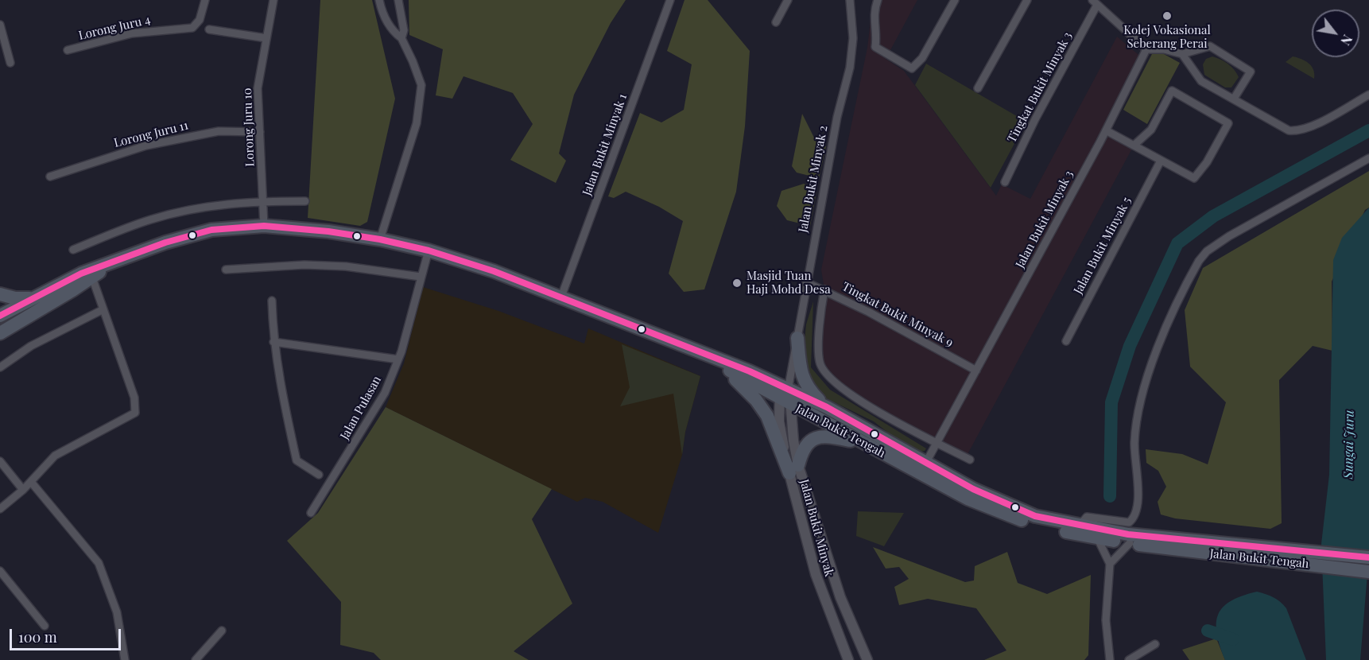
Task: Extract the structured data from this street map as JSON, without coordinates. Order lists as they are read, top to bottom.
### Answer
{
  "streets": {
    "highway": ["Jalan Bukit Tengah"],
    "main road": ["Jalan Bukit Minyak"],
    "street": [
      "Lorong Juru 4",
      "Tingkat Bukit Minyak 3",
      "Lorong Juru 10",
      "Lorong Juru 11",
      "Jalan Bukit Minyak 1",
      "Jalan Bukit Minyak 2",
      "Jalan Bukit Minyak 3",
      "Jalan Bukit Minyak 5",
      "Tingkat Bukit Minyak 9",
      "Jalan Pulasan"
    ]
  },
  "crossings": [
    ["Lorong Juru 10", "Lorong Juru 11"],
    ["Jalan Bukit Minyak 2", "Tingkat Bukit Minyak 9"],
    ["Jalan Bukit Minyak 2", "Jalan Bukit Tengah"],
    ["Jalan Bukit Minyak 2", "Jalan Bukit Minyak"],
    ["Jalan Bukit Minyak 3", "Tingkat Bukit Minyak 9"],
    ["Jalan Bukit Minyak 3", "Jalan Bukit Tengah"],
    ["Jalan Bukit Tengah", "Jalan Bukit Minyak"]
  ],
  "water": ["Sungai Juru"],
  "places": ["Kolej Vokasional Seberang Perai", "Masjid Tuan Haji Mohd Desa"],
  "scale_bar": "100 m",
  "north": "bottom right"
}
